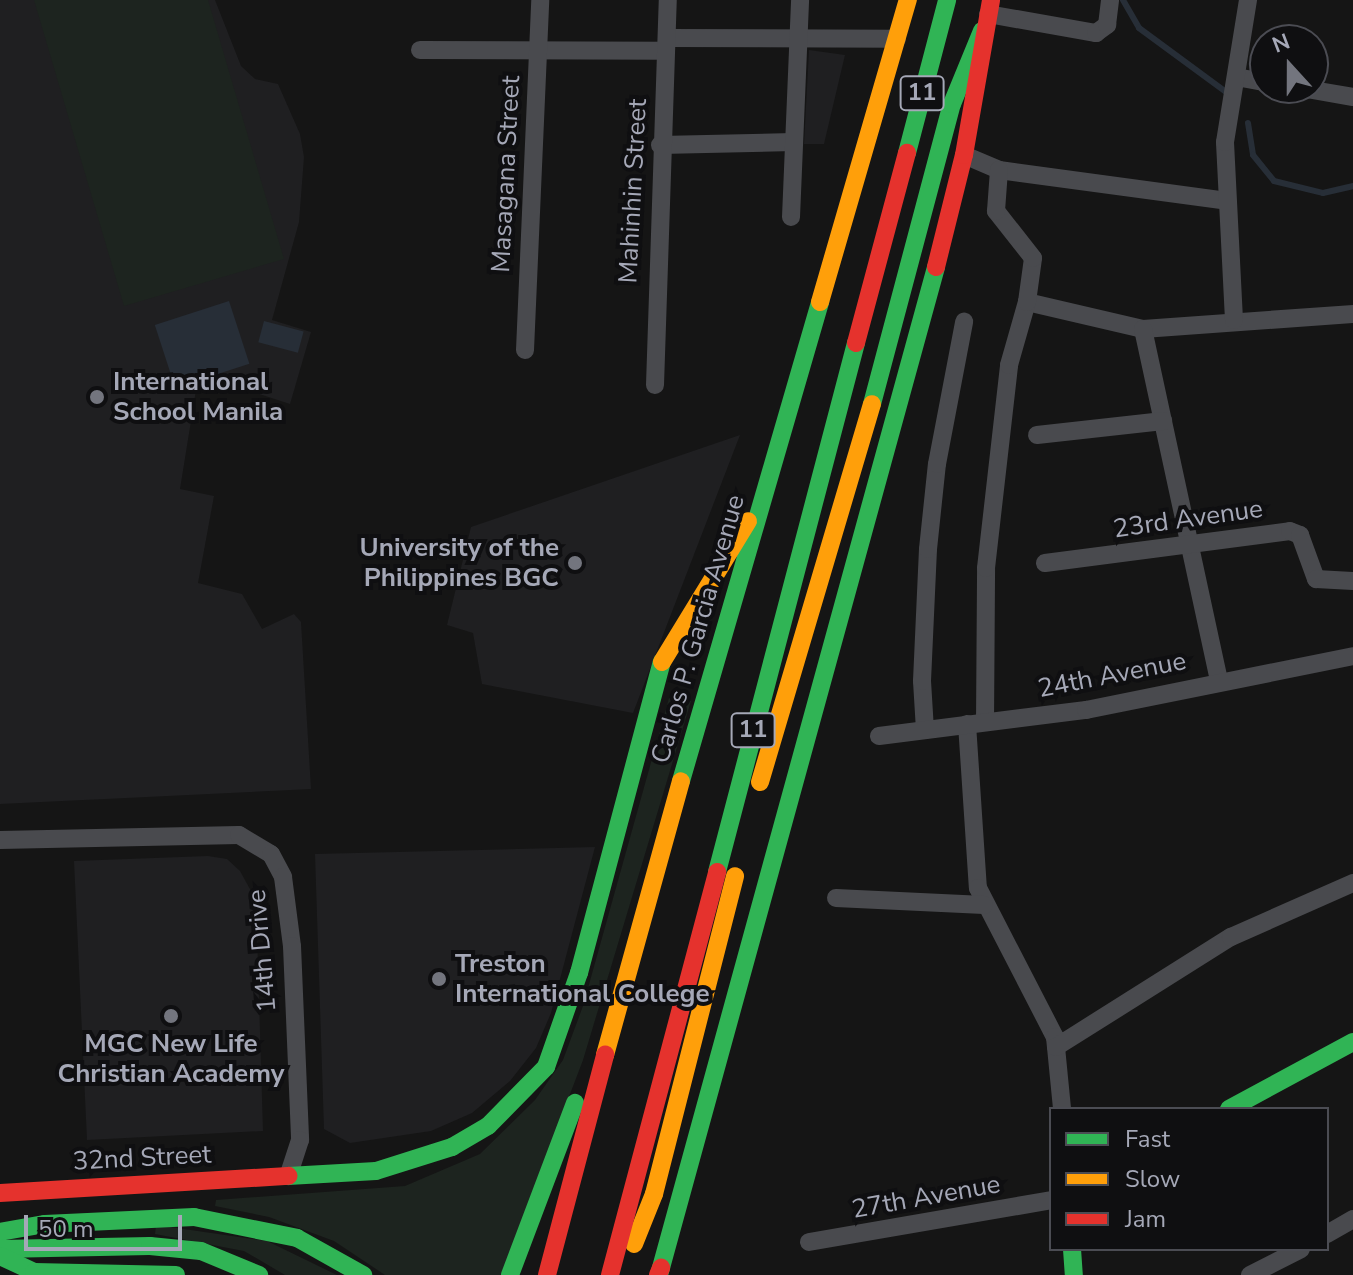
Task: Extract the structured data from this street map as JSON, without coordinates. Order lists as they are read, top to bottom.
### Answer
{
  "streets": {
    "main road": ["11", "Carlos P. Garcia Avenue", "32nd Street"],
    "street": [
      "Masagana Street",
      "Mahinhin Street",
      "23rd Avenue",
      "24th Avenue",
      "14th Drive",
      "27th Avenue"
    ]
  },
  "crossings": [
    ["Carlos P. Garcia Avenue", "32nd Street"],
    ["14th Drive", "32nd Street"]
  ],
  "places": [
    "International School Manila",
    "University of the Philippines BGC",
    "Treston International College",
    "MGC New Life Christian Academy"
  ],
  "legend": ["Fast", "Slow", "Jam"],
  "scale_bar": "50 m",
  "north": "top"
}
